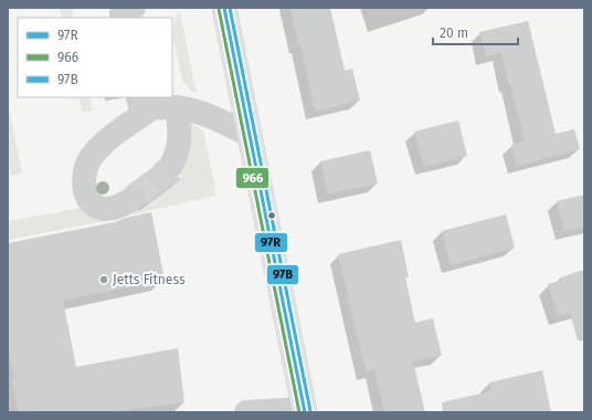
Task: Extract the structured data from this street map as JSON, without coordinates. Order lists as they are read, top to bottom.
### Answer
{
  "places": ["Jetts Fitness"],
  "lines": ["transit line 97R", "transit line 97B", "transit line 966"],
  "legend": ["97R", "966", "97B"],
  "scale_bar": "20 m"
}
